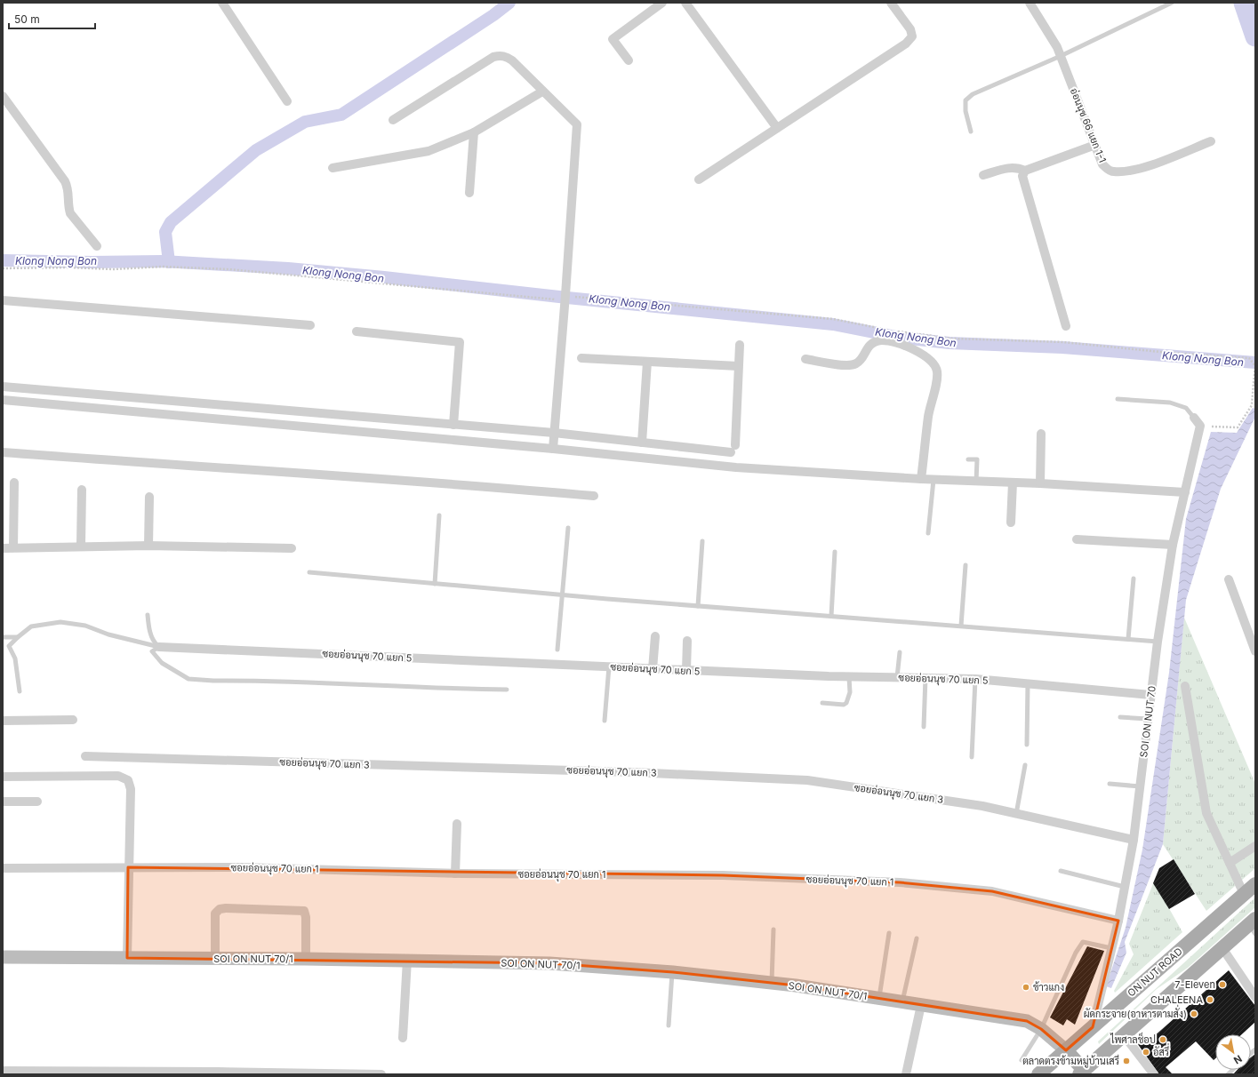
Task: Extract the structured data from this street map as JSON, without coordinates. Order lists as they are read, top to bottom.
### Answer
{
  "streets": {
    "main road": ["ON NUT ROAD"],
    "street": [
      "อ่อนนุช 66 แยก 1-1",
      "ซอยอ่อนนุช 70 แยก 5",
      "SOI ON NUT 70",
      "ซอยอ่อนนุช 70 แยก 3",
      "ซอยอ่อนนุช 70 แยก 1",
      "SOI ON NUT 70/1"
    ]
  },
  "crossings": [
    ["ซอยอ่อนนุช 70 แยก 5", "SOI ON NUT 70"],
    ["SOI ON NUT 70", "ซอยอ่อนนุช 70 แยก 3"],
    ["SOI ON NUT 70", "ซอยอ่อนนุช 70 แยก 1"],
    ["SOI ON NUT 70", "ON NUT ROAD"],
    ["SOI ON NUT 70/1", "ON NUT ROAD"]
  ],
  "water": ["Klong Nong Bon"],
  "places": [
    "7-Eleven",
    "ข้าวแกง",
    "CHALEENA",
    "ผัดกระจาย(อาหารตามสั่ง)",
    "ไพศาลช็อป",
    "อัสรี่",
    "ตลาดตรงข้ามหมู่บ้านเสรี"
  ],
  "scale_bar": "50 m",
  "north": "bottom right"
}
